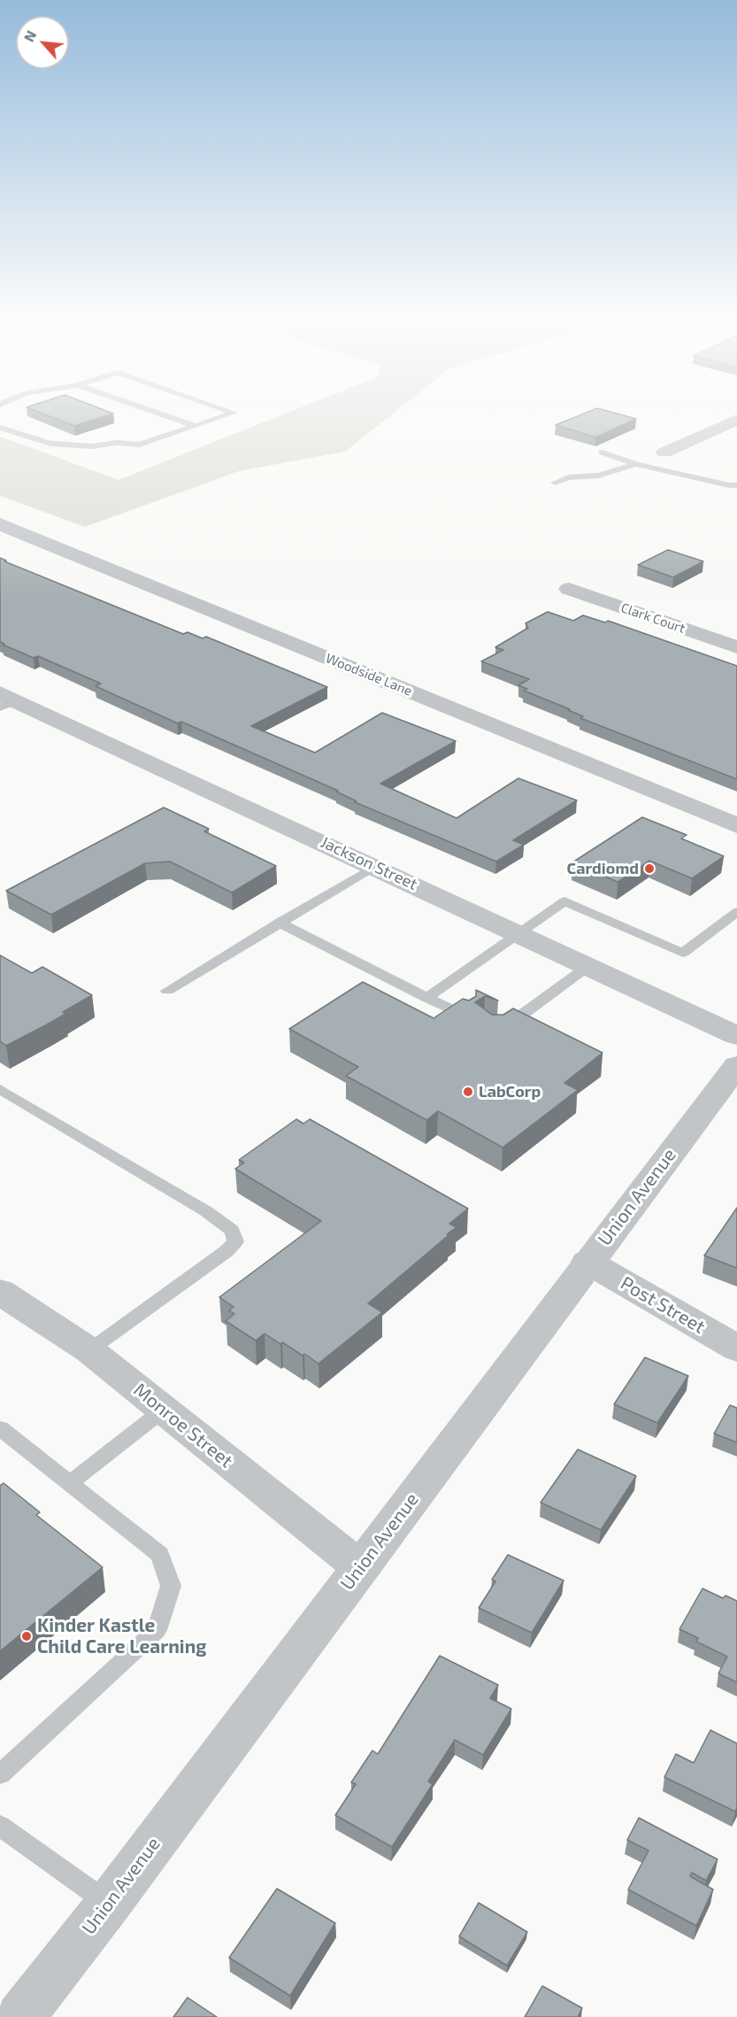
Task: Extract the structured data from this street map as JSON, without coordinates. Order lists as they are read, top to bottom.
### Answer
{
  "streets": {
    "street": [
      "Clark Court",
      "Woodside Lane",
      "Jackson Street",
      "Union Avenue",
      "Post Street",
      "Monroe Street"
    ]
  },
  "crossings": [
    ["Union Avenue", "Post Street"],
    ["Union Avenue", "Monroe Street"]
  ],
  "places": ["Cardiomd", "LabCorp", "Kinder Kastle Child Care Learning"],
  "north": "top left"
}
